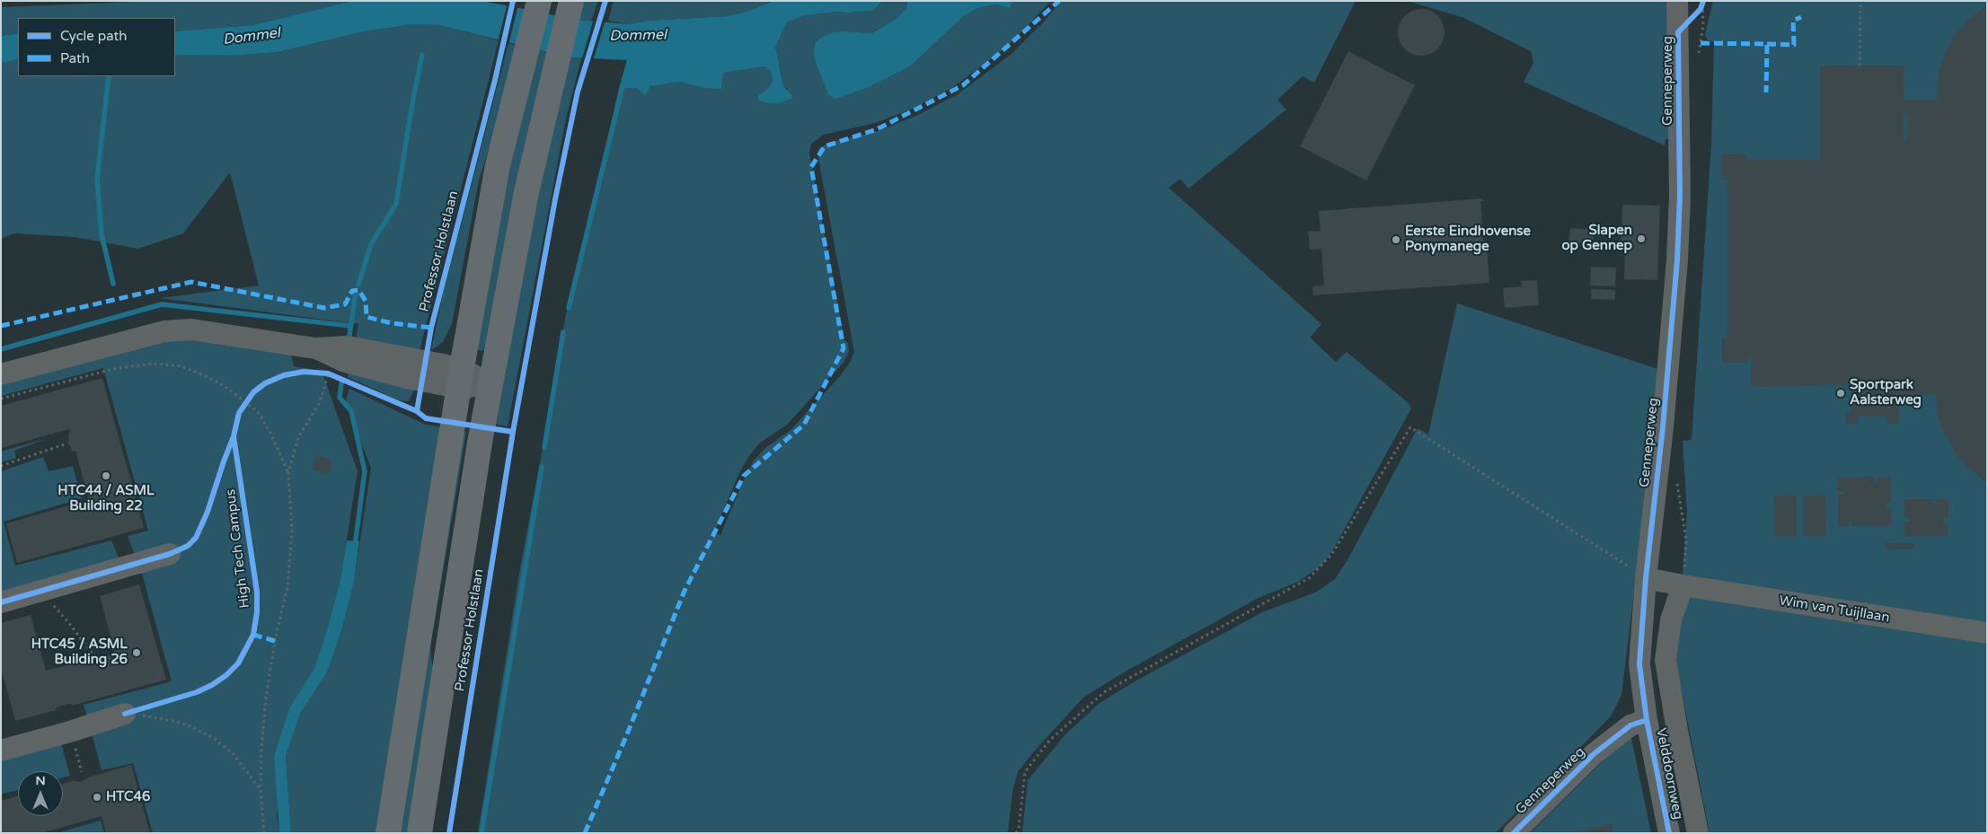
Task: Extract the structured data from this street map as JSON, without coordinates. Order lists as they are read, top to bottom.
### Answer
{
  "streets": {
    "main road": ["Professor Holstlaan"],
    "street": ["Genneperweg", "Wim van Tuijllaan", "Velddoornweg"],
    "cycle path": ["High Tech Campus"]
  },
  "crossings": [
    ["Genneperweg", "Velddoornweg"],
    ["Wim van Tuijllaan", "Velddoornweg"]
  ],
  "water": ["Dommel"],
  "places": [
    "Slapen op Gennep",
    "Eerste Eindhovense Ponymanege",
    "Sportpark Aalsterweg",
    "HTC44 / ASML Building 22",
    "HTC45 / ASML Building 26",
    "HTC46"
  ],
  "legend": ["Cycle path", "Path"],
  "north": "top"
}
